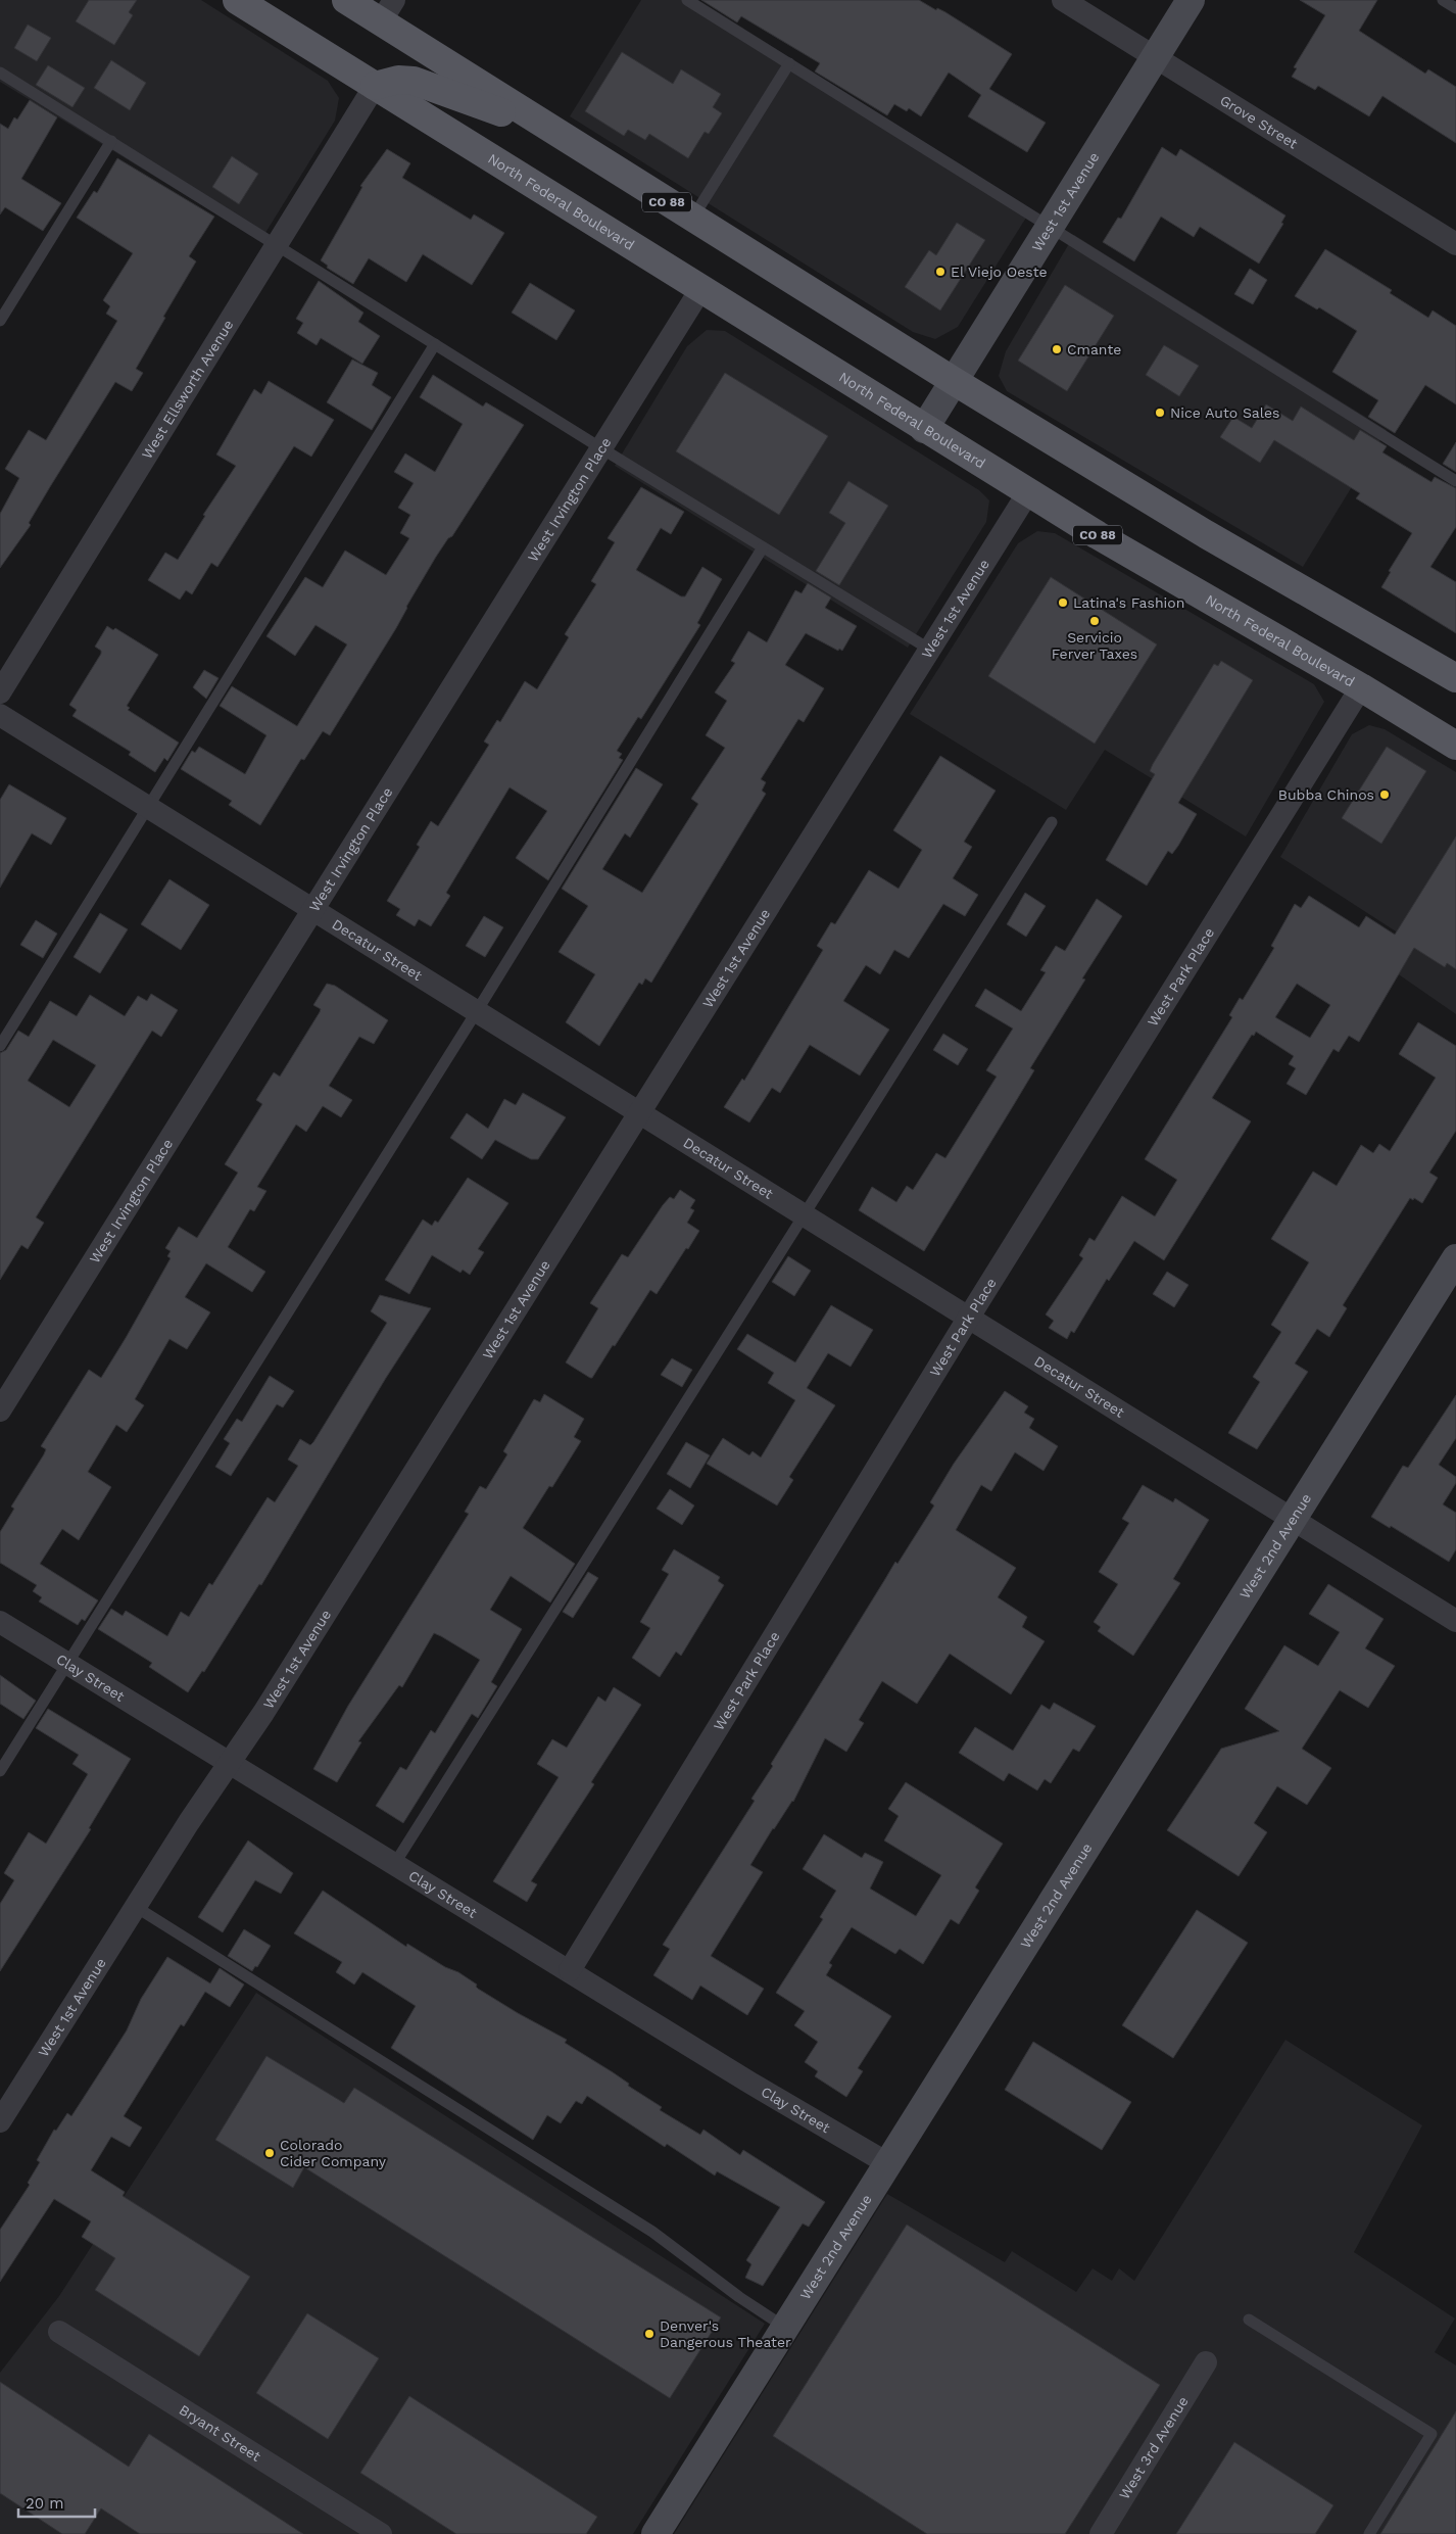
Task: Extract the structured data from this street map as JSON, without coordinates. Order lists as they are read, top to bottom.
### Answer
{
  "streets": {
    "main road": ["North Federal Boulevard", "CO 88"],
    "street": [
      "Grove Street",
      "West 1st Avenue",
      "West Ellsworth Avenue",
      "West Irvington Place",
      "Decatur Street",
      "West Park Place",
      "West 2nd Avenue",
      "Clay Street",
      "Bryant Street",
      "West 3rd Avenue"
    ]
  },
  "crossings": [
    ["Grove Street", "West 1st Avenue"],
    ["North Federal Boulevard", "West 1st Avenue"],
    ["North Federal Boulevard", "CO 88"],
    ["North Federal Boulevard", "West Ellsworth Avenue"],
    ["North Federal Boulevard", "West Irvington Place"],
    ["North Federal Boulevard", "West Park Place"],
    ["West 1st Avenue", "CO 88"],
    ["West 1st Avenue", "Decatur Street"],
    ["West 1st Avenue", "Clay Street"],
    ["CO 88", "West Ellsworth Avenue"],
    ["West Irvington Place", "Decatur Street"],
    ["Decatur Street", "West Park Place"],
    ["Decatur Street", "West 2nd Avenue"],
    ["West Park Place", "Clay Street"],
    ["West 2nd Avenue", "Clay Street"]
  ],
  "places": [
    "El Viejo Oeste",
    "Cmante",
    "Nice Auto Sales",
    "Latina's Fashion",
    "Servicio Ferver Taxes",
    "Bubba Chinos",
    "Colorado Cider Company",
    "Denver's Dangerous Theater"
  ],
  "scale_bar": "20 m"
}
